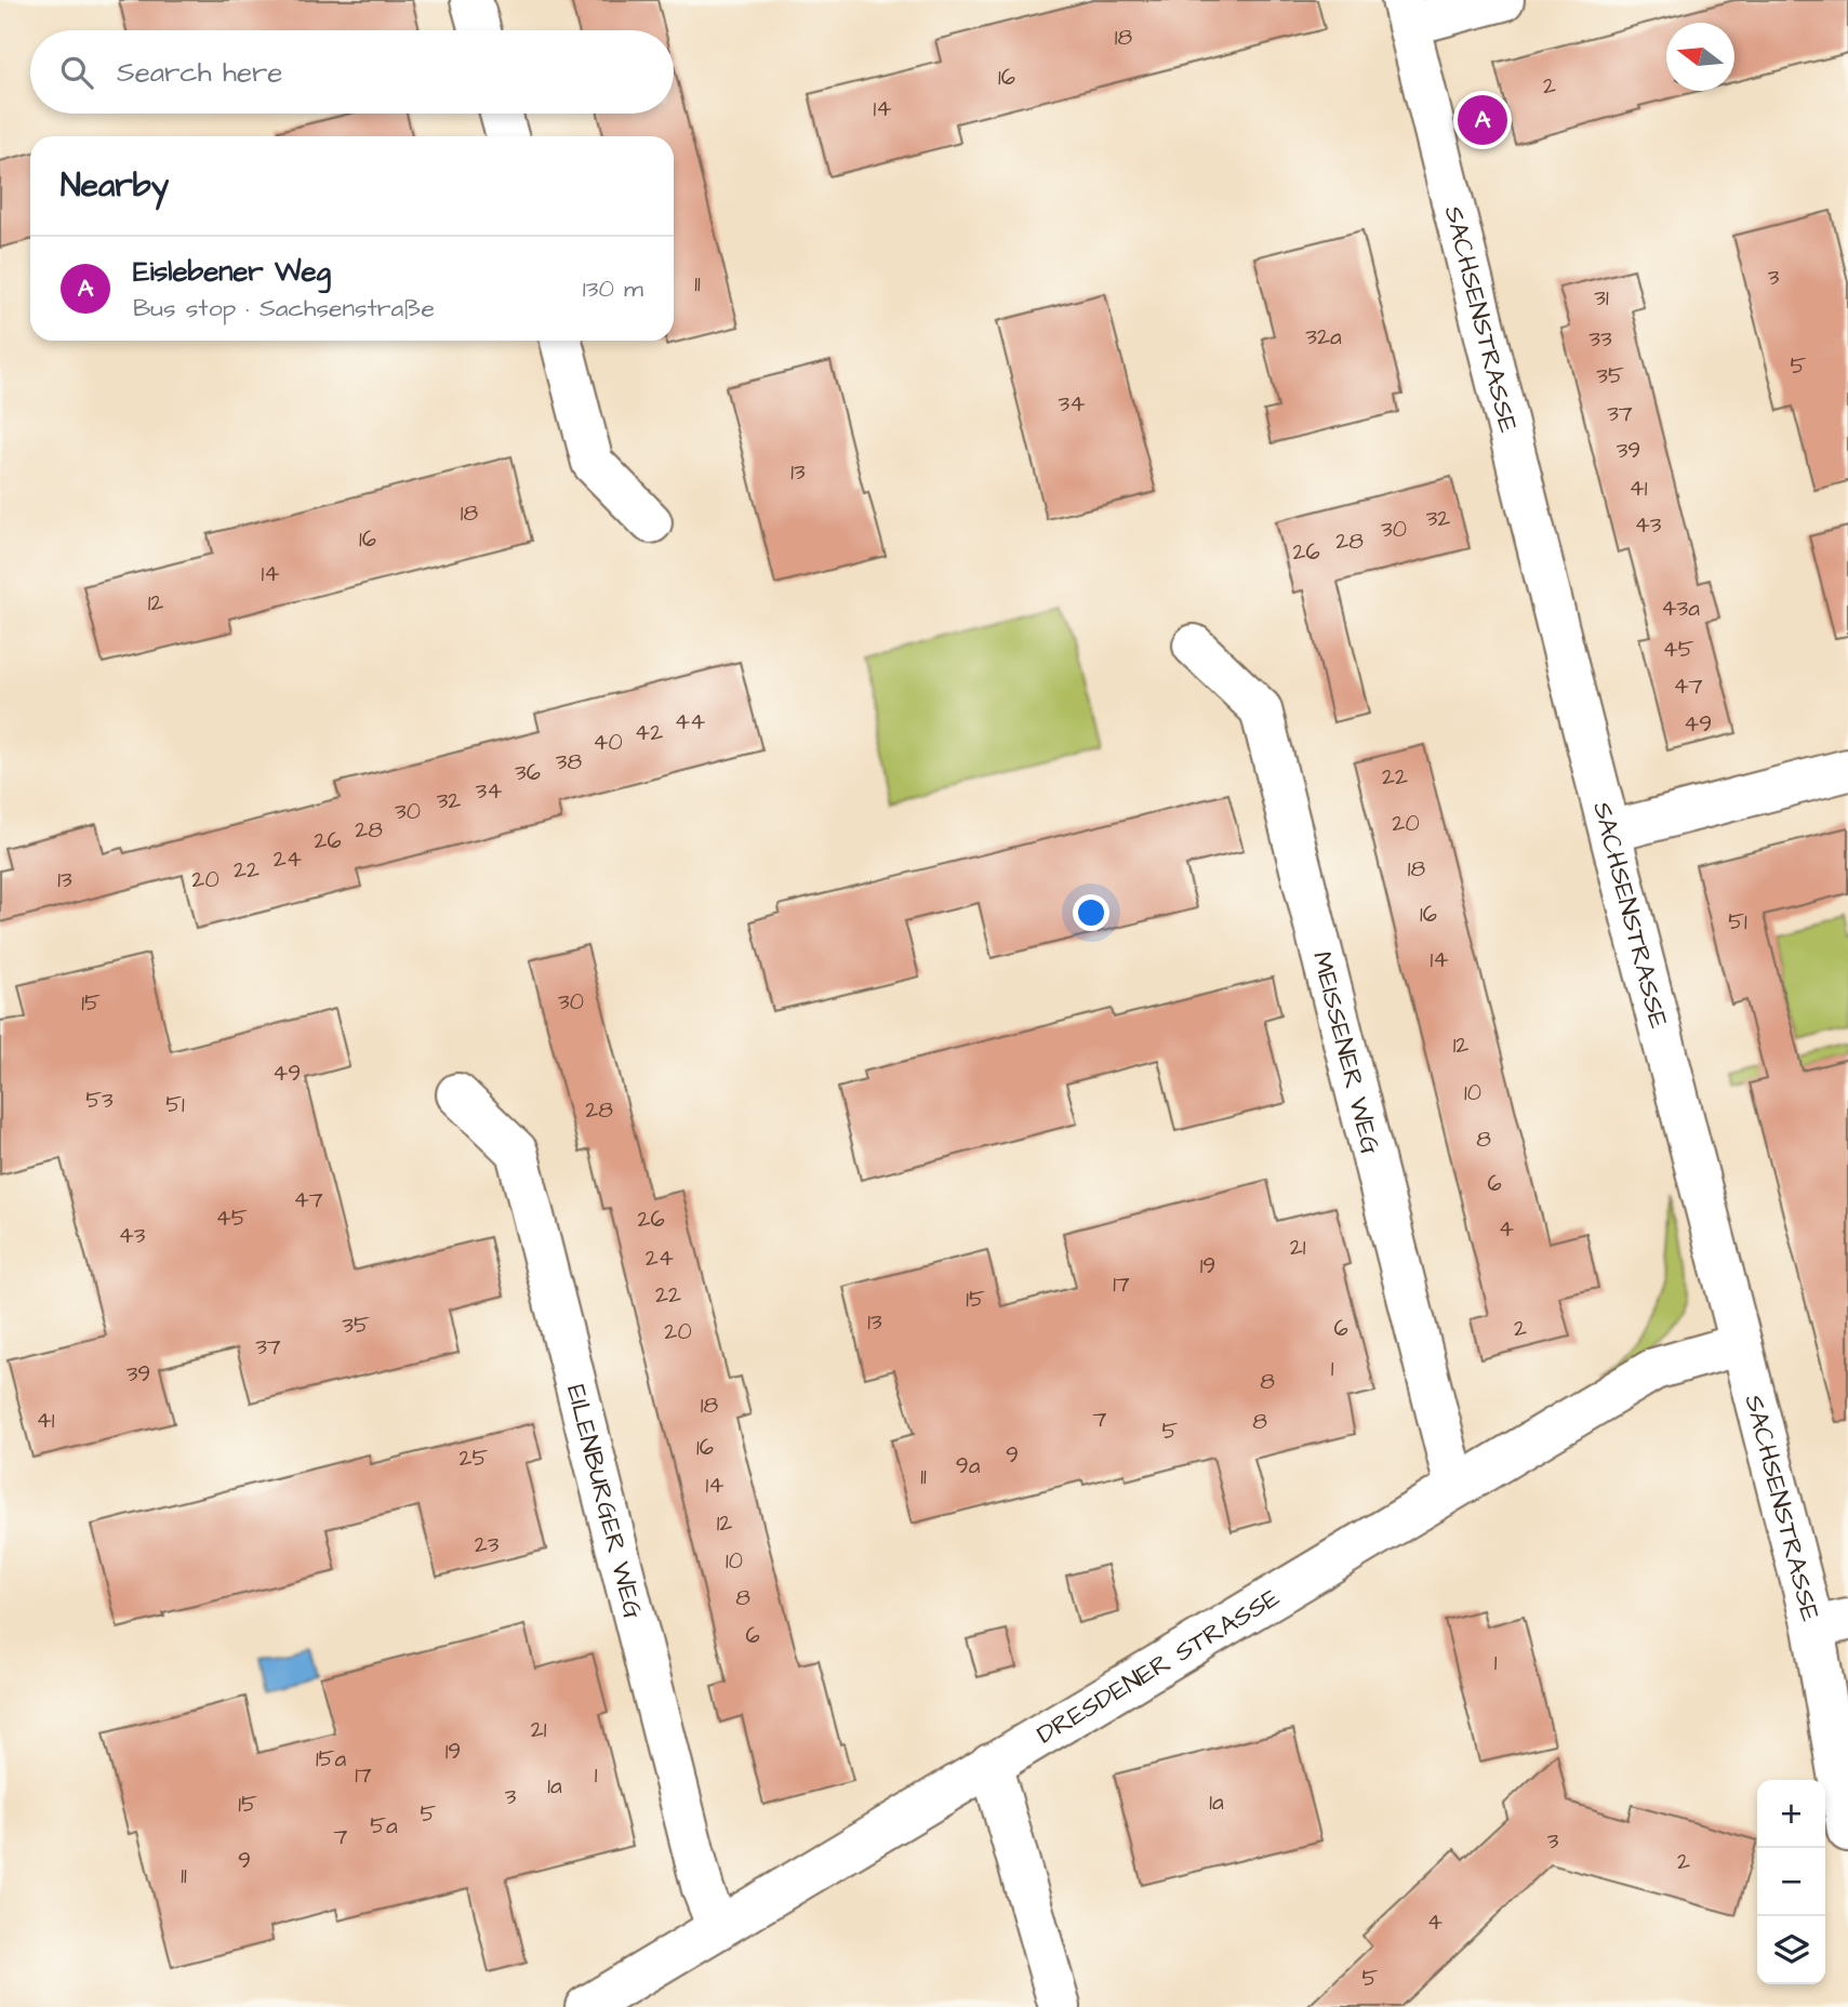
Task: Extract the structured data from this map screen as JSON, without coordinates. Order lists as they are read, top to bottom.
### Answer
{
  "streets": {
    "street": [
      "SACHSENSTRASSE",
      "MEISSENER WEG",
      "EILENBURGER WEG",
      "DRESDENER STRASSE"
    ]
  },
  "crossings": [
    ["SACHSENSTRASSE", "DRESDENER STRASSE"],
    ["MEISSENER WEG", "DRESDENER STRASSE"],
    ["EILENBURGER WEG", "DRESDENER STRASSE"]
  ],
  "house_numbers": [
    "18",
    "16",
    "2",
    "14",
    "3",
    "11",
    "31",
    "32a",
    "33",
    "5",
    "35",
    "34",
    "37",
    "39",
    "13",
    "41",
    "18",
    "32",
    "43",
    "30",
    "16",
    "28",
    "26",
    "14",
    "12",
    "43a",
    "45",
    "47",
    "44",
    "49",
    "42",
    "40",
    "38",
    "36",
    "22",
    "34",
    "32",
    "30",
    "20",
    "28",
    "26",
    "24",
    "18",
    "22",
    "13",
    "20",
    "16",
    "51",
    "14",
    "30",
    "15",
    "12",
    "49",
    "10",
    "53",
    "51",
    "28",
    "8",
    "6",
    "47",
    "45",
    "26",
    "4",
    "43",
    "21",
    "24",
    "19",
    "17",
    "22",
    "15",
    "13",
    "35",
    "6",
    "2",
    "20",
    "37",
    "1",
    "39",
    "8",
    "18",
    "7",
    "41",
    "8",
    "5",
    "16",
    "9",
    "25",
    "9a",
    "11",
    "14",
    "12",
    "23",
    "10",
    "8",
    "6",
    "1",
    "21",
    "19",
    "15a",
    "17",
    "1",
    "1a",
    "3",
    "1a",
    "15",
    "5",
    "5a",
    "7",
    "3",
    "9",
    "2",
    "11",
    "4",
    "5"
  ],
  "north": "left",
  "page": {
    "search": "Search here",
    "pins": "A",
    "heading": "Nearby",
    "list": [
      {
        "mark": "A",
        "name": "Eislebener Weg",
        "note": "Bus stop · Sachsenstraße",
        "value": "130 m"
      }
    ],
    "map_buttons": ["+", "−"]
  }
}
